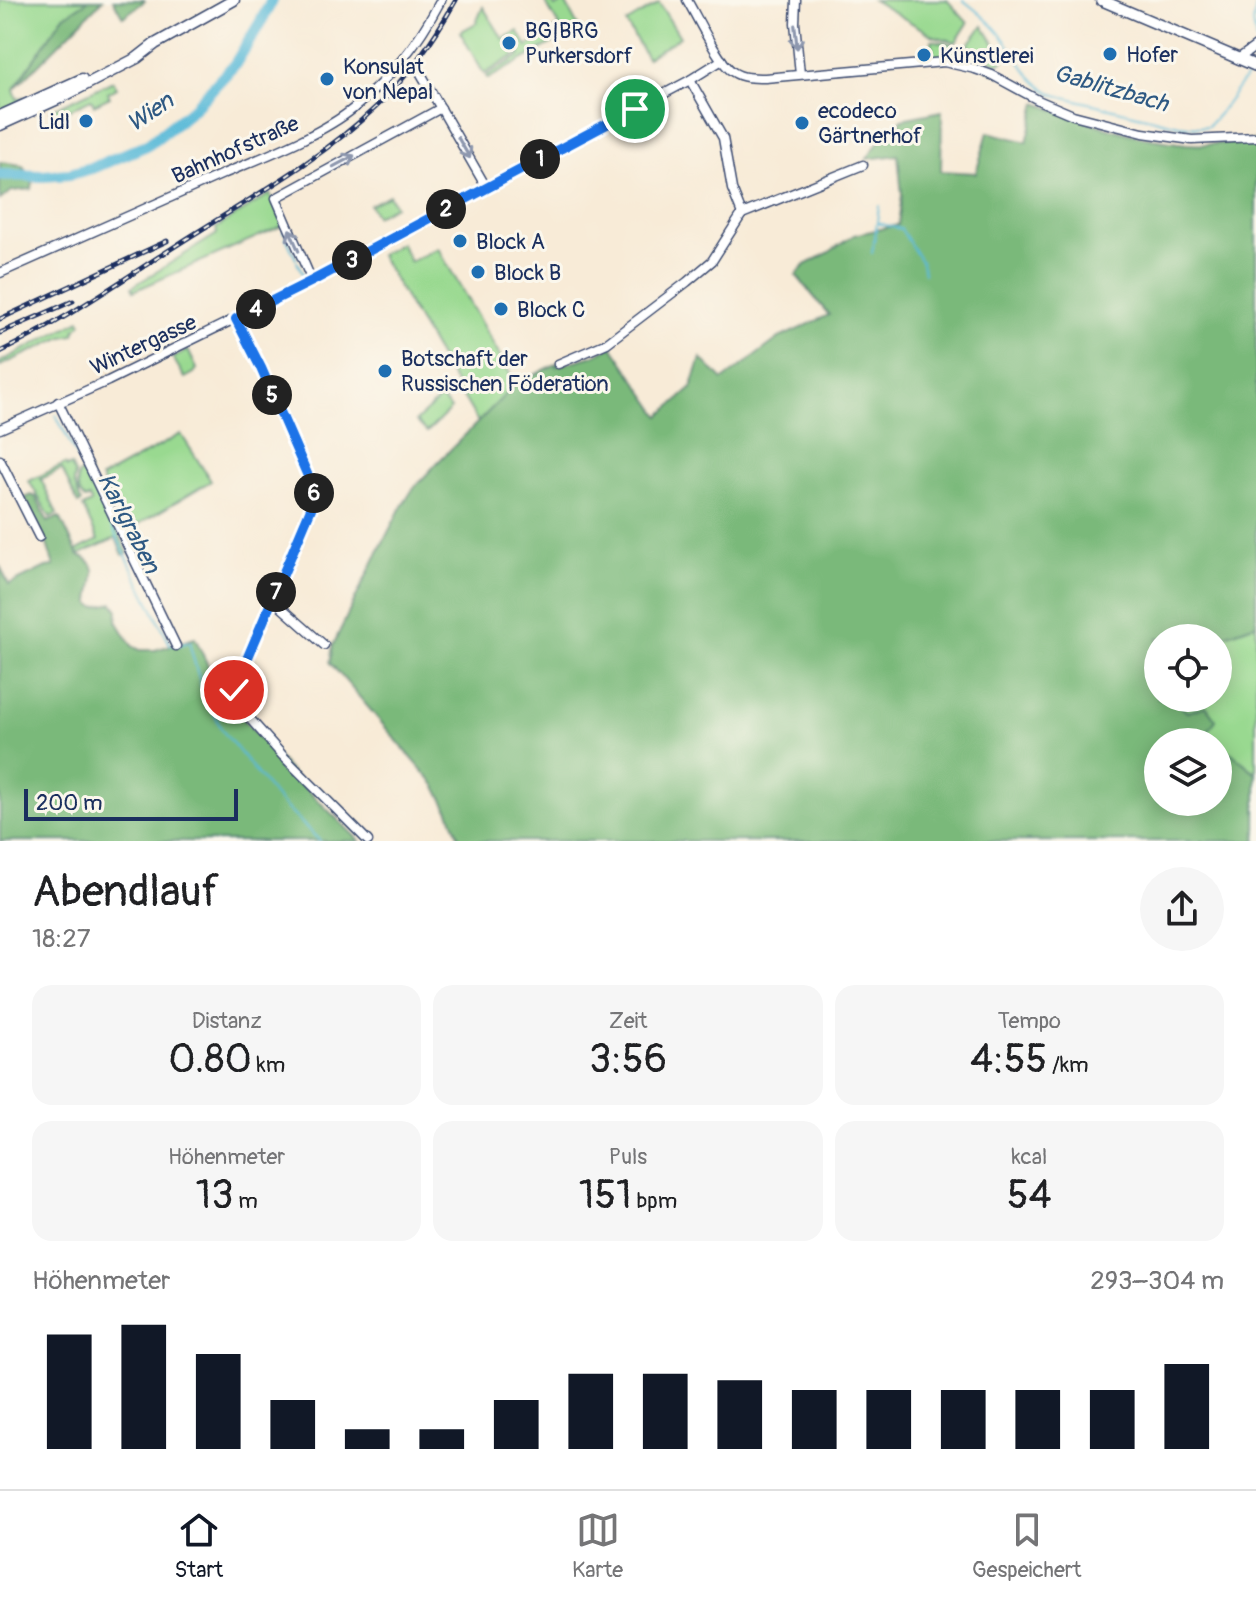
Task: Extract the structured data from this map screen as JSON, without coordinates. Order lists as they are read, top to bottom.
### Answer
{
  "streets": {
    "street": ["Bahnhofstraße", "Wintergasse"]
  },
  "water": ["Gablitzbach", "Wien", "Karlgraben"],
  "places": [
    "BG|BRG Purkersdorf",
    "Hofer",
    "Künstlerei",
    "Konsulat von Nepal",
    "Lidl",
    "ecodeco Gärtnerhof",
    "Block A",
    "Block B",
    "Block C",
    "Botschaft der Russischen Föderation"
  ],
  "scale_bar": "200 m",
  "page": {
    "pins": [
      "1",
      "2",
      "3",
      "4",
      "5",
      "6",
      "7"
    ],
    "scale": "200 m",
    "heading": ["Abendlauf", "18:27"],
    "stats": [
      ["Distanz", "0.80 km"],
      ["Zeit", "3:56"],
      ["Tempo", "4:55 /km"],
      ["Höhenmeter", "13 m"],
      ["Puls", "151 bpm"],
      ["kcal", "54"]
    ],
    "chart": ["Höhenmeter", "293–304 m"],
    "tabs": ["Start", "Karte", "Gespeichert"]
  }
}
